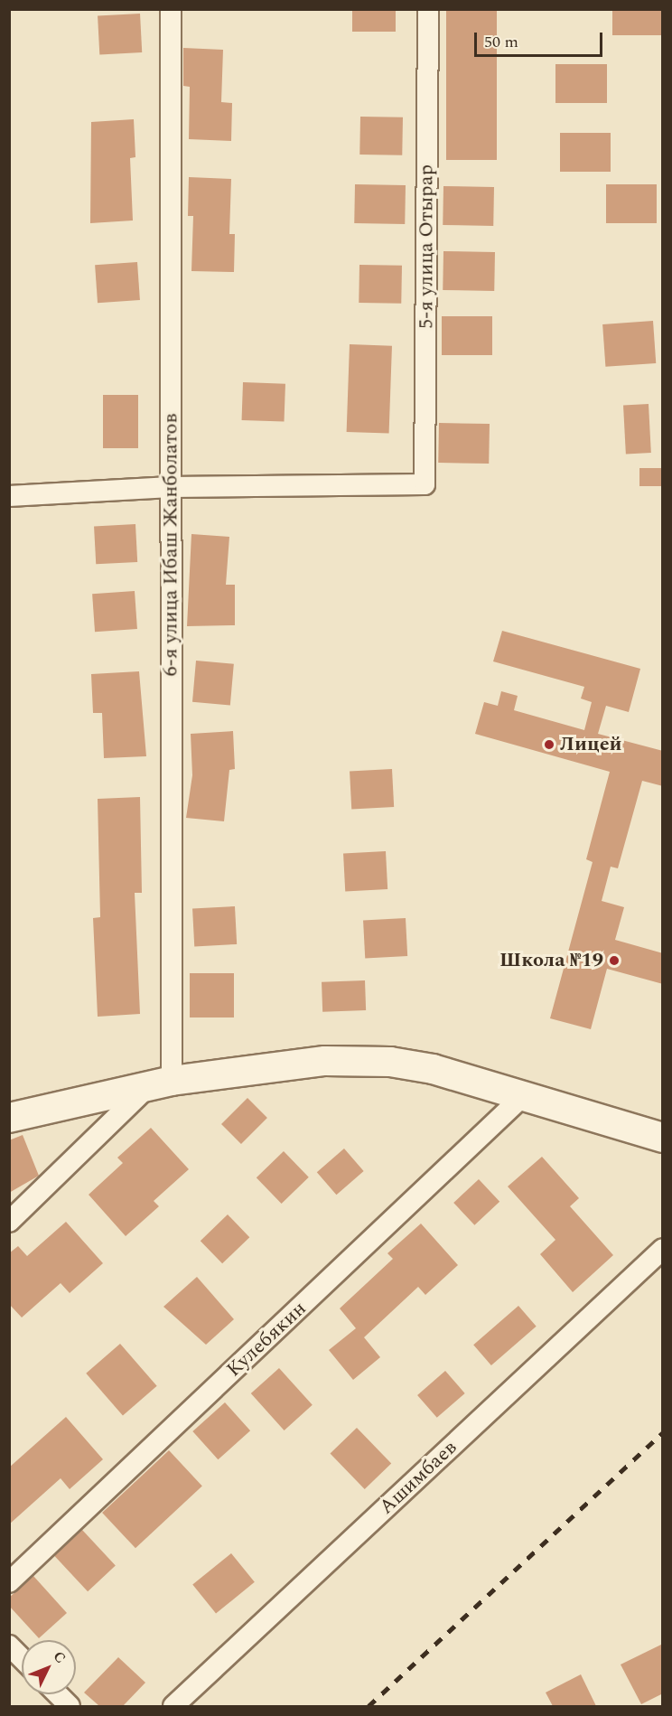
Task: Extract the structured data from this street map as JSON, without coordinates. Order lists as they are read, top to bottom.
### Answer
{
  "streets": {
    "street": [
      "5-я улица Отырар",
      "6-я улица Ибаш Жанболатов",
      "Кулебякин",
      "Ашимбаев"
    ]
  },
  "crossings": [
    ["5-я улица Отырар", "6-я улица Ибаш Жанболатов"]
  ],
  "places": ["Лицей", "Школа №19"],
  "scale_bar": "50 m",
  "north": "top right"
}
